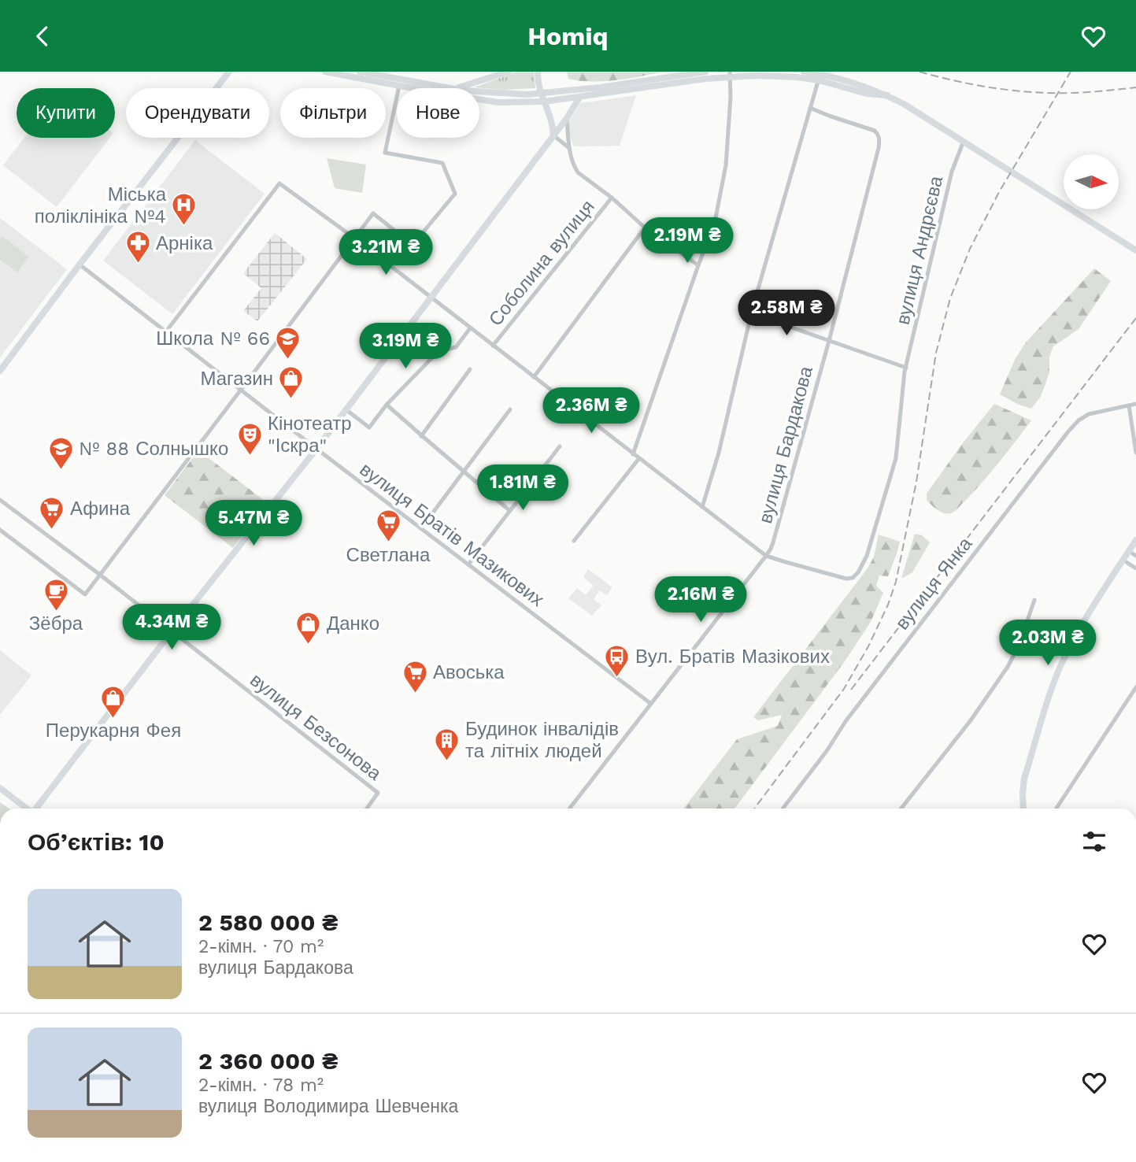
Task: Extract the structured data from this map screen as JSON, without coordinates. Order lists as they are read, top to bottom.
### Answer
{
  "streets": {
    "street": [
      "вулиця Андрєєва",
      "Соболина вулиця",
      "вулиця Бардакова",
      "вулиця Братів Мазикових",
      "вулиця Янка",
      "вулиця Безсонова"
    ]
  },
  "crossings": [
    ["вулиця Андрєєва", "вулиця Бардакова"],
    ["вулиця Бардакова", "вулиця Братів Мазикових"]
  ],
  "places": {
    "hospital": ["Міська поліклініка №4"],
    "pharmacy": ["Арніка"],
    "school or university": ["Школа № 66", "№ 88 Солнышко"],
    "shop": ["Магазин", "Данко", "Перукарня Фея"],
    "theatre": ["Кінотеатр \"Іскра\""],
    "supermarket": ["Афина", "Светлана", "Авоська"],
    "cafe": ["Зёбра"],
    "bus stop": ["Вул. Братів Мазікових"],
    "building": ["Будинок інвалідів та літніх людей"]
  },
  "north": "right",
  "page": {
    "header": "Homiq",
    "chip": [
      "Купити",
      "Орендувати",
      "Фільтри",
      "Нове"
    ],
    "price": [
      "2.19M ₴",
      "3.21M ₴",
      "2.58M ₴",
      "3.19M ₴",
      "2.36M ₴",
      "1.81M ₴",
      "5.47M ₴",
      "2.16M ₴",
      "4.34M ₴",
      "2.03M ₴"
    ],
    "heading": "Об’єктів: 10",
    "list": [
      {
        "name": "2 580 000 ₴",
        "note": "2-кімн. · 70 m² · вулиця Бардакова"
      },
      {
        "name": "2 360 000 ₴",
        "note": "2-кімн. · 78 m² · вулиця Володимира Шевченка"
      }
    ]
  }
}
